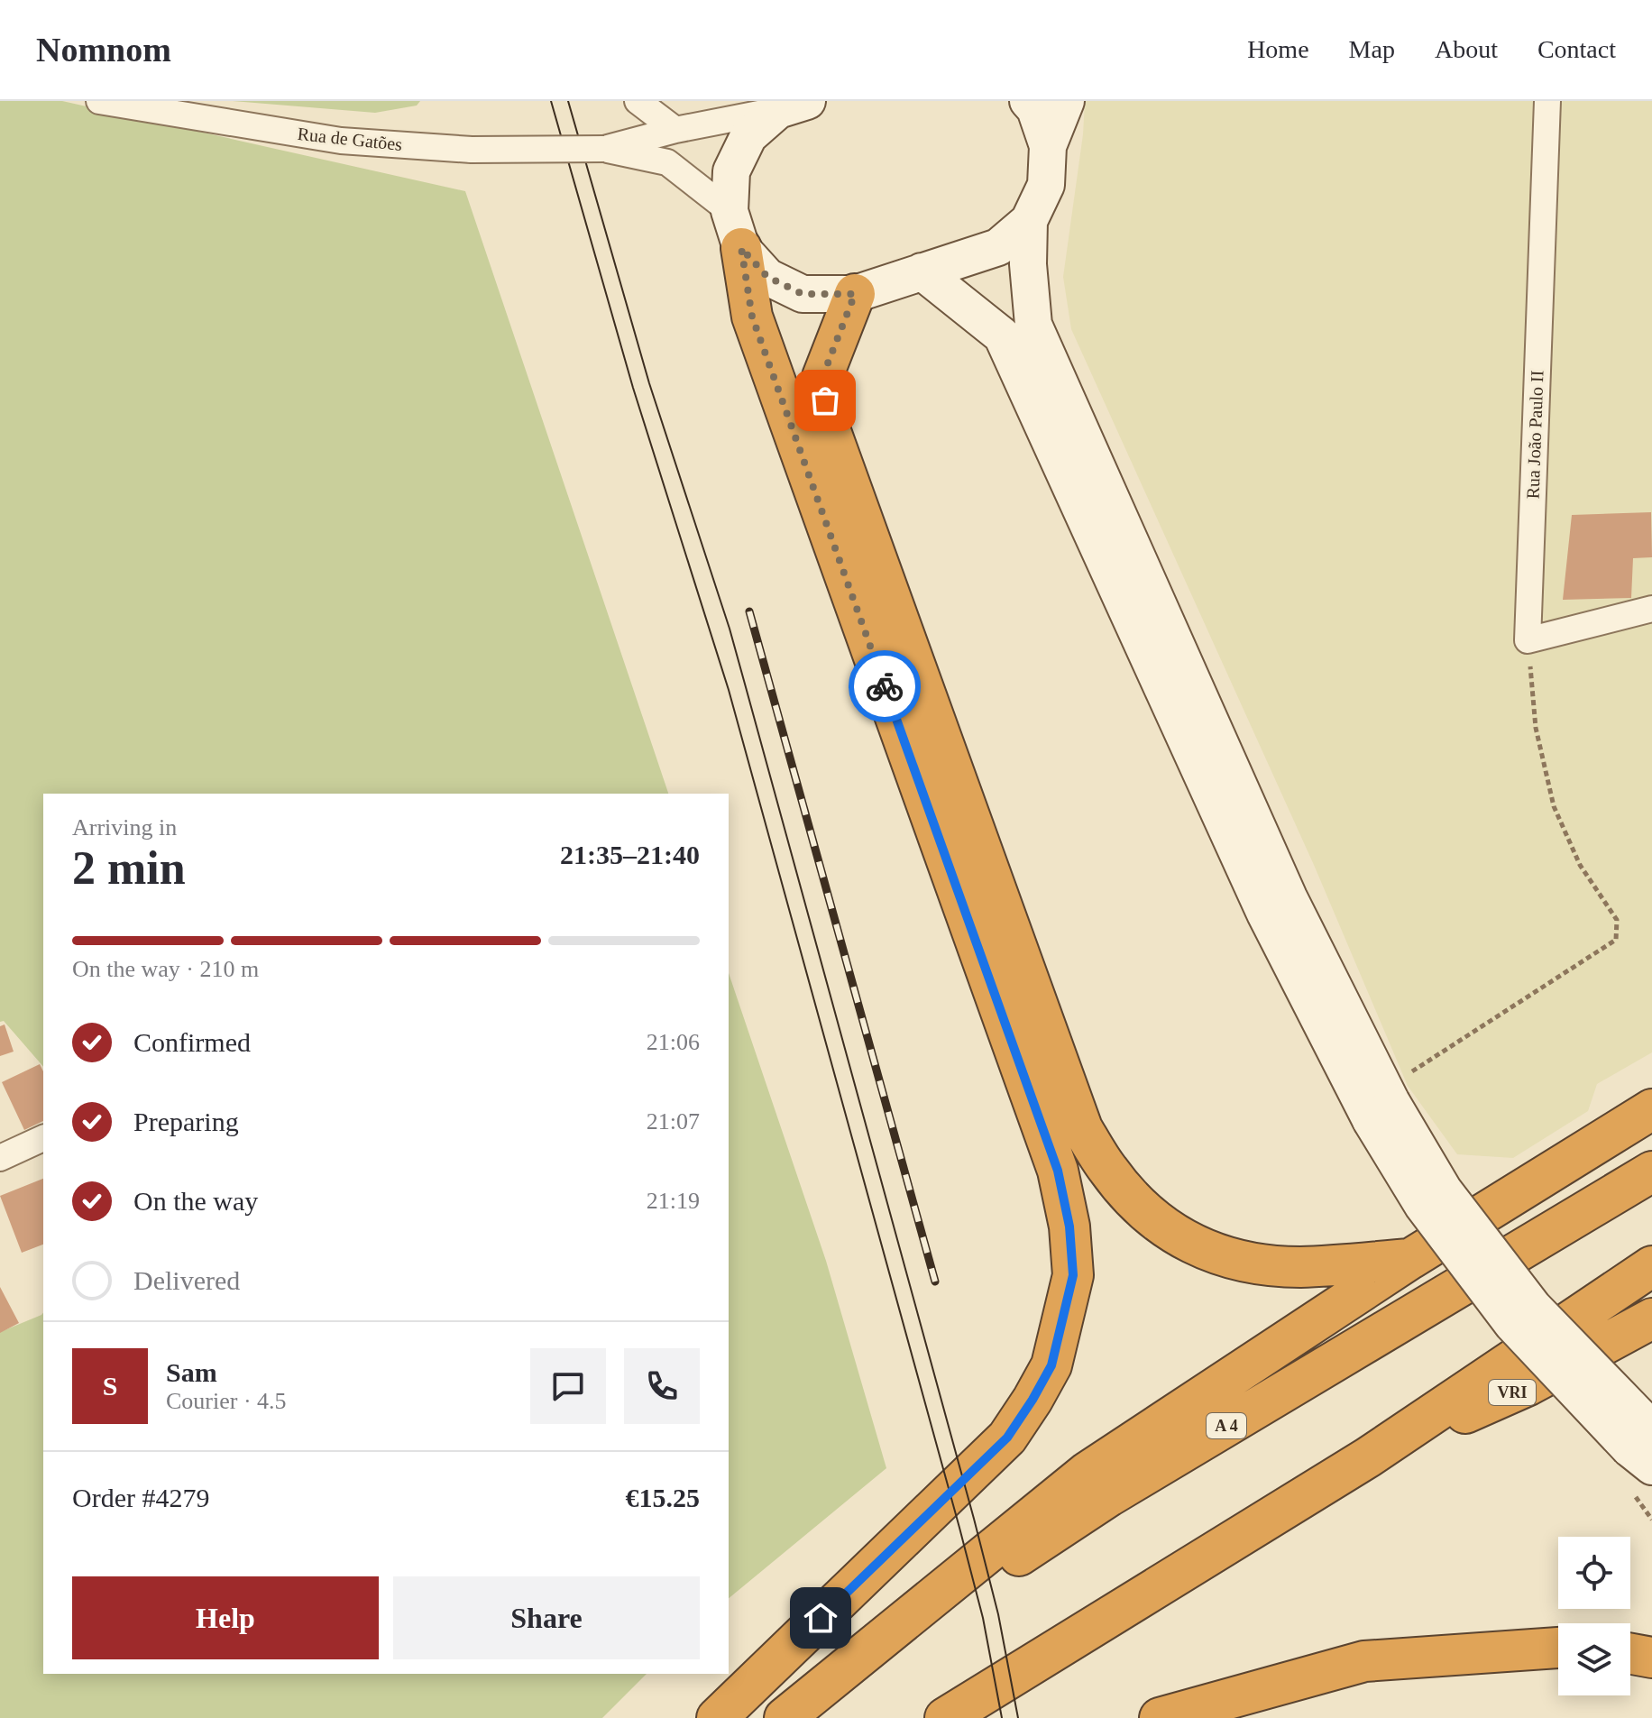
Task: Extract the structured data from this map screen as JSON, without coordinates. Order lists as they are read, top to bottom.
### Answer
{
  "streets": {
    "highway": ["VRI", "A 4"],
    "street": ["Rua de Gatões", "Rua João Paulo II"]
  },
  "page": {
    "header": "Nomnom",
    "nav": [
      "Home",
      "Map",
      "About",
      "Contact"
    ],
    "heading": ["2 min", "Arriving in", "21:35–21:40"],
    "panel": [
      "Sam",
      "Courier · 4.5",
      "Order #4279",
      "€15.25"
    ],
    "bar": "On the way · 210 m",
    "list": [
      ["Confirmed", "21:06"],
      ["Preparing", "21:07"],
      ["On the way", "21:19"],
      "Delivered"
    ],
    "round": "S",
    "buttons": ["Help", "Share"]
  }
}
